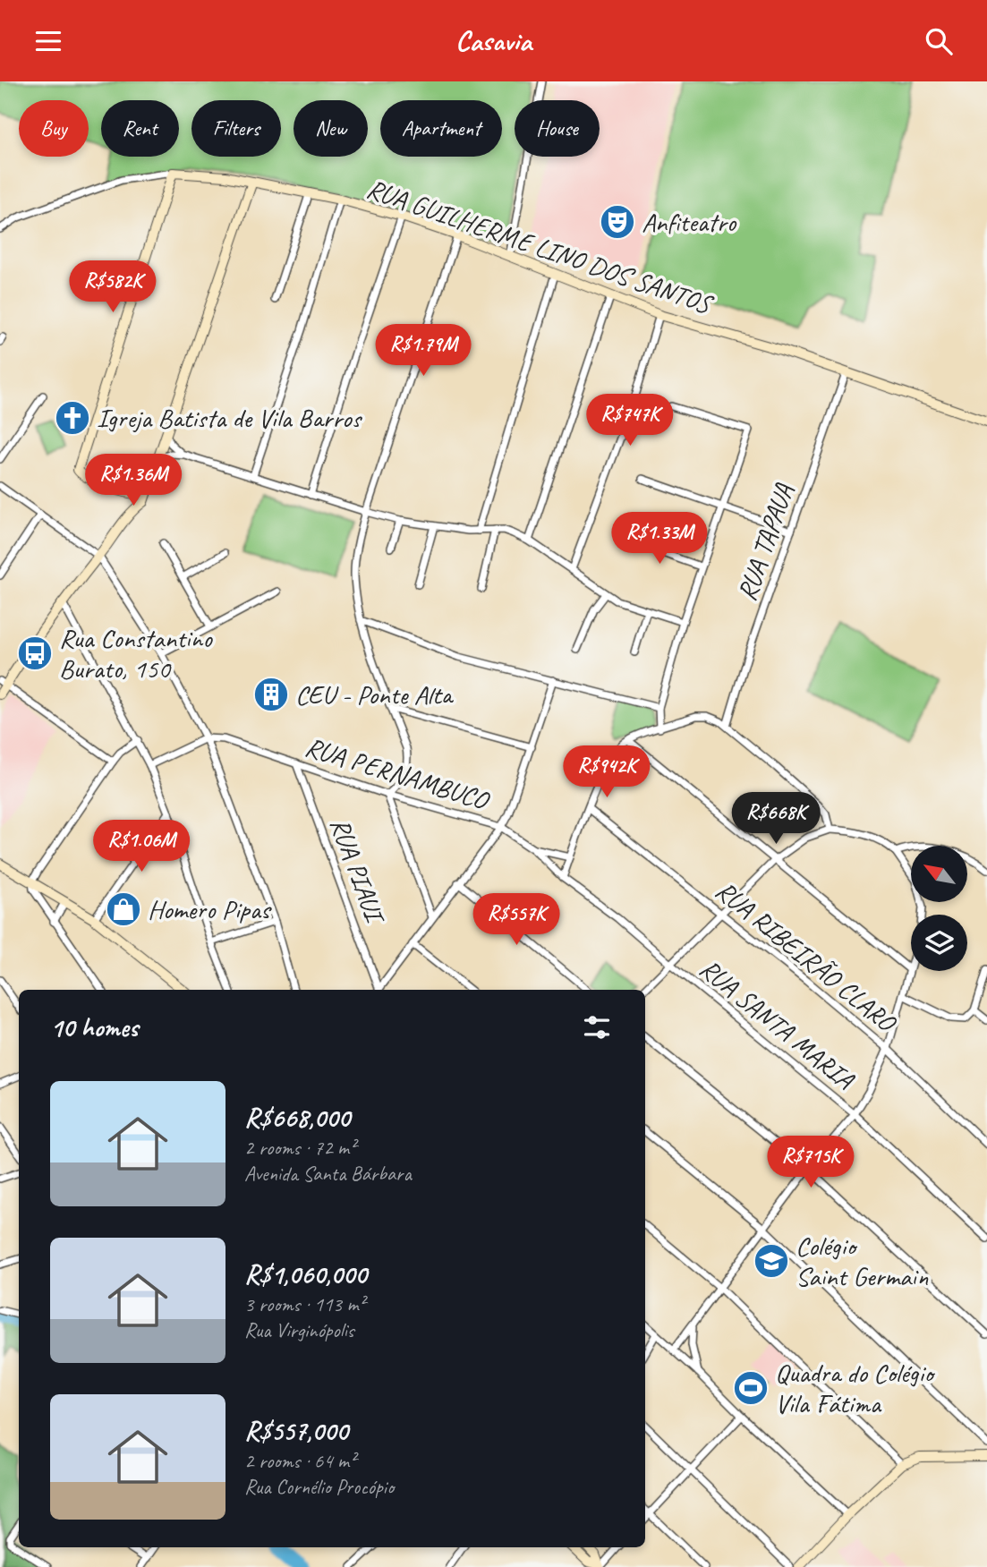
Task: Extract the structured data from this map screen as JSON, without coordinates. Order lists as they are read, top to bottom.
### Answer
{
  "streets": {
    "street": [
      "RUA GUILHERME LINO DOS SANTOS",
      "RUA TAPAUA",
      "RUA PERNAMBUCO",
      "RUA PIAUI",
      "RUA RIBEIRÃO CLARO",
      "RUA SANTA MARIA"
    ]
  },
  "crossings": [
    ["RUA GUILHERME LINO DOS SANTOS", "RUA TAPAUA"],
    ["RUA PERNAMBUCO", "RUA PIAUI"],
    ["RUA PERNAMBUCO", "RUA SANTA MARIA"]
  ],
  "places": {
    "theatre": ["Anfiteatro"],
    "church": ["Igreja Batista de Vila Barros"],
    "bus stop": ["Rua Constantino Burato, 150"],
    "building": ["CEU - Ponte Alta"],
    "shop": ["Homero Pipas"],
    "school or university": ["Colégio Saint Germain"],
    "sports": ["Quadra do Colégio Vila Fátima"]
  },
  "north": "top left",
  "page": {
    "header": "Casavia",
    "chip": [
      "Buy",
      "Rent",
      "Filters",
      "New",
      "Apartment",
      "House"
    ],
    "price": [
      "R$582K",
      "R$1.79M",
      "R$747K",
      "R$1.36M",
      "R$1.33M",
      "R$942K",
      "R$668K",
      "R$1.06M",
      "R$557K",
      "R$715K"
    ],
    "heading": "10 homes",
    "list": [
      {
        "name": "R$668,000",
        "note": "2 rooms · 72 m² · Avenida Santa Bárbara"
      },
      {
        "name": "R$1,060,000",
        "note": "3 rooms · 113 m² · Rua Virginópolis"
      },
      {
        "name": "R$557,000",
        "note": "2 rooms · 64 m² · Rua Cornélio Procópio"
      }
    ]
  }
}
